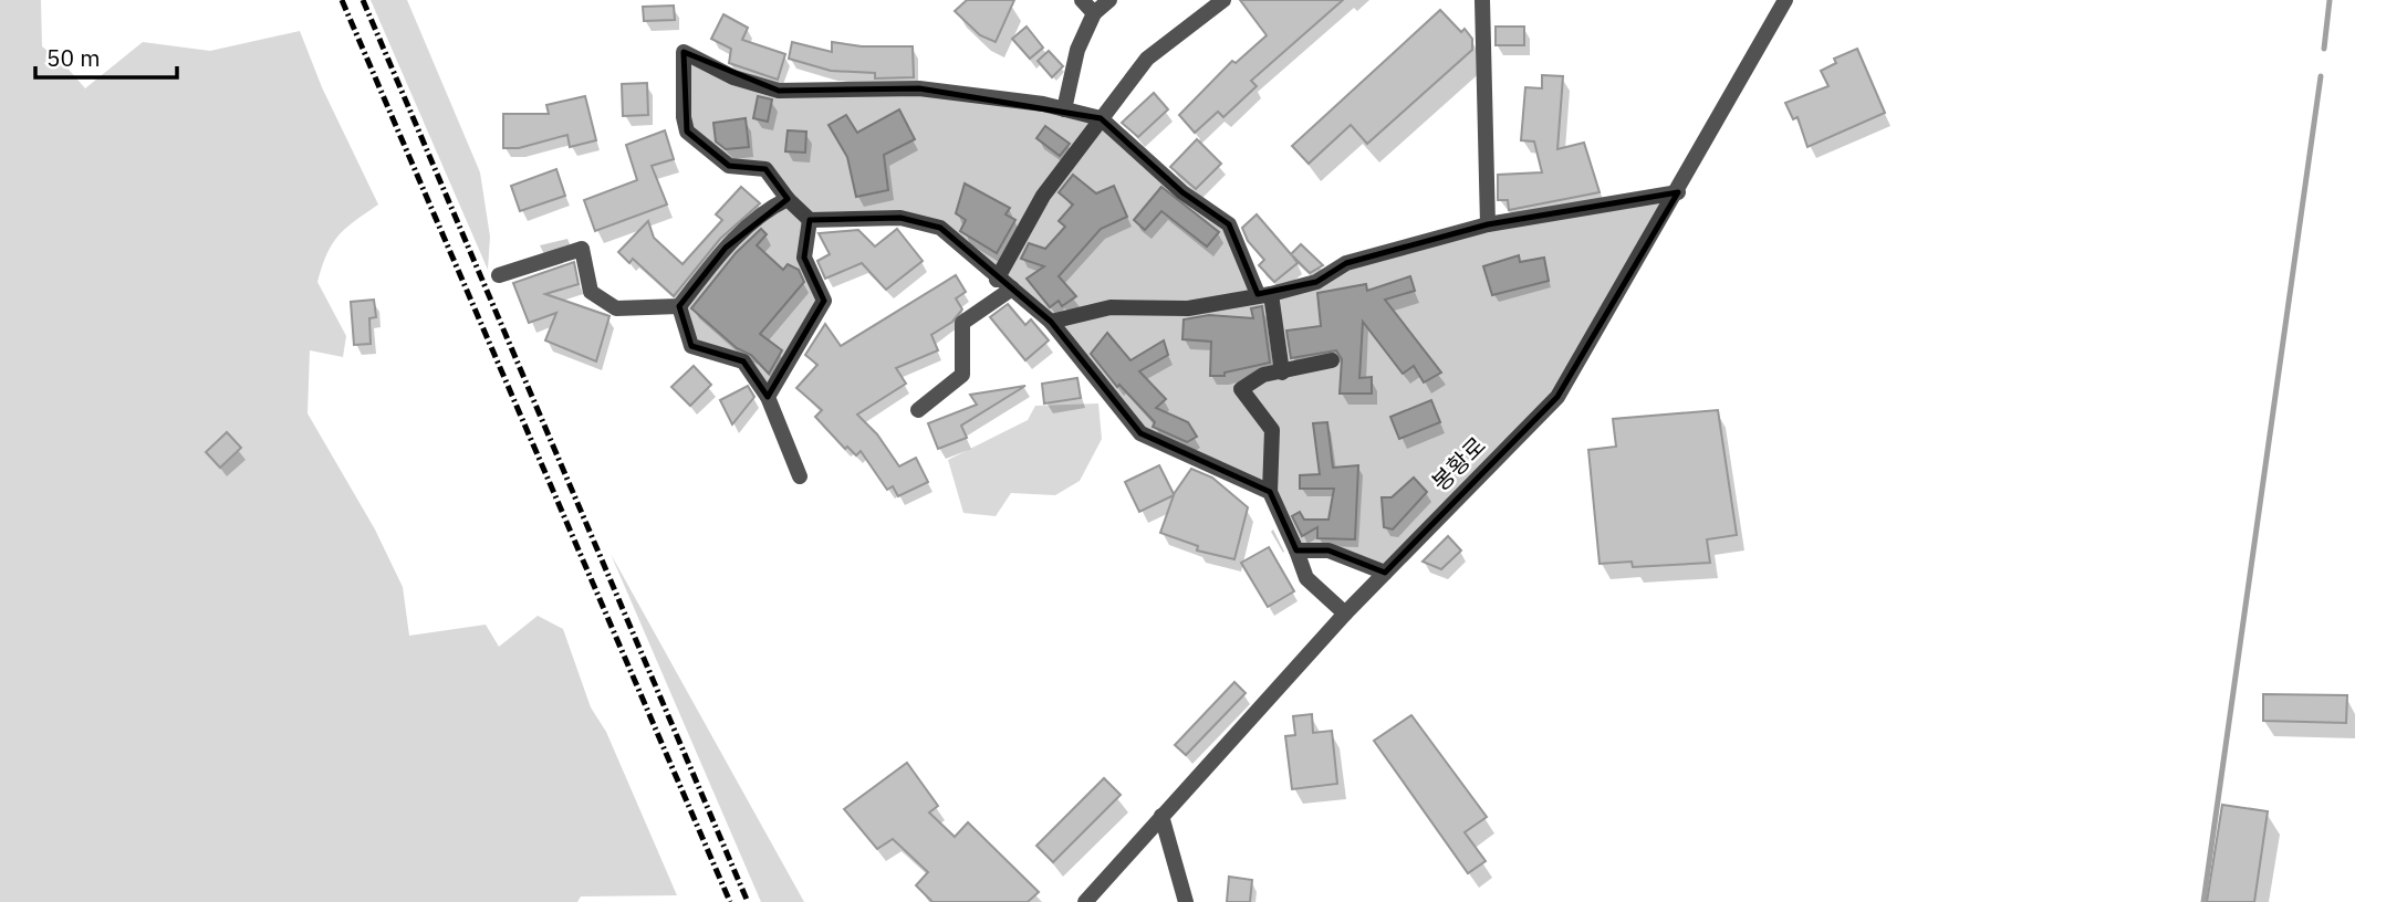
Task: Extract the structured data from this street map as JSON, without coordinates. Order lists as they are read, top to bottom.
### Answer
{
  "streets": {
    "street": ["봉황로"]
  },
  "scale_bar": "50 m"
}
